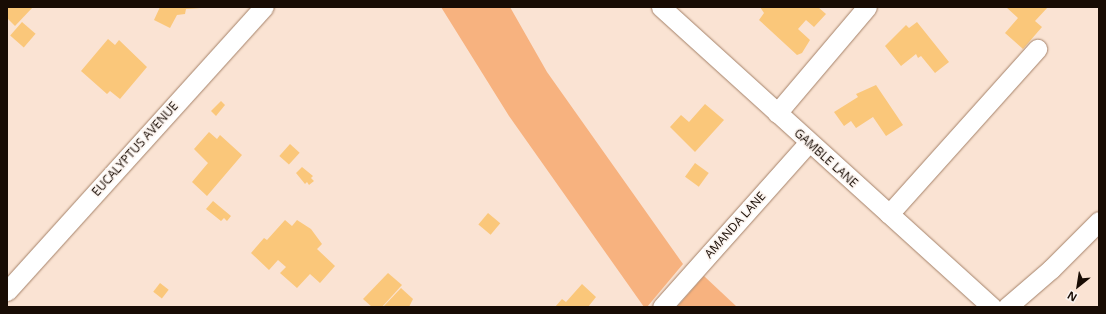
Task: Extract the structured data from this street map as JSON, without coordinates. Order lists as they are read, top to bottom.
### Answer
{
  "streets": {
    "street": ["EUCALYPTUS AVENUE", "GAMBLE LANE", "AMANDA LANE"]
  },
  "crossings": [
    ["GAMBLE LANE", "AMANDA LANE"]
  ],
  "north": "bottom left"
}
